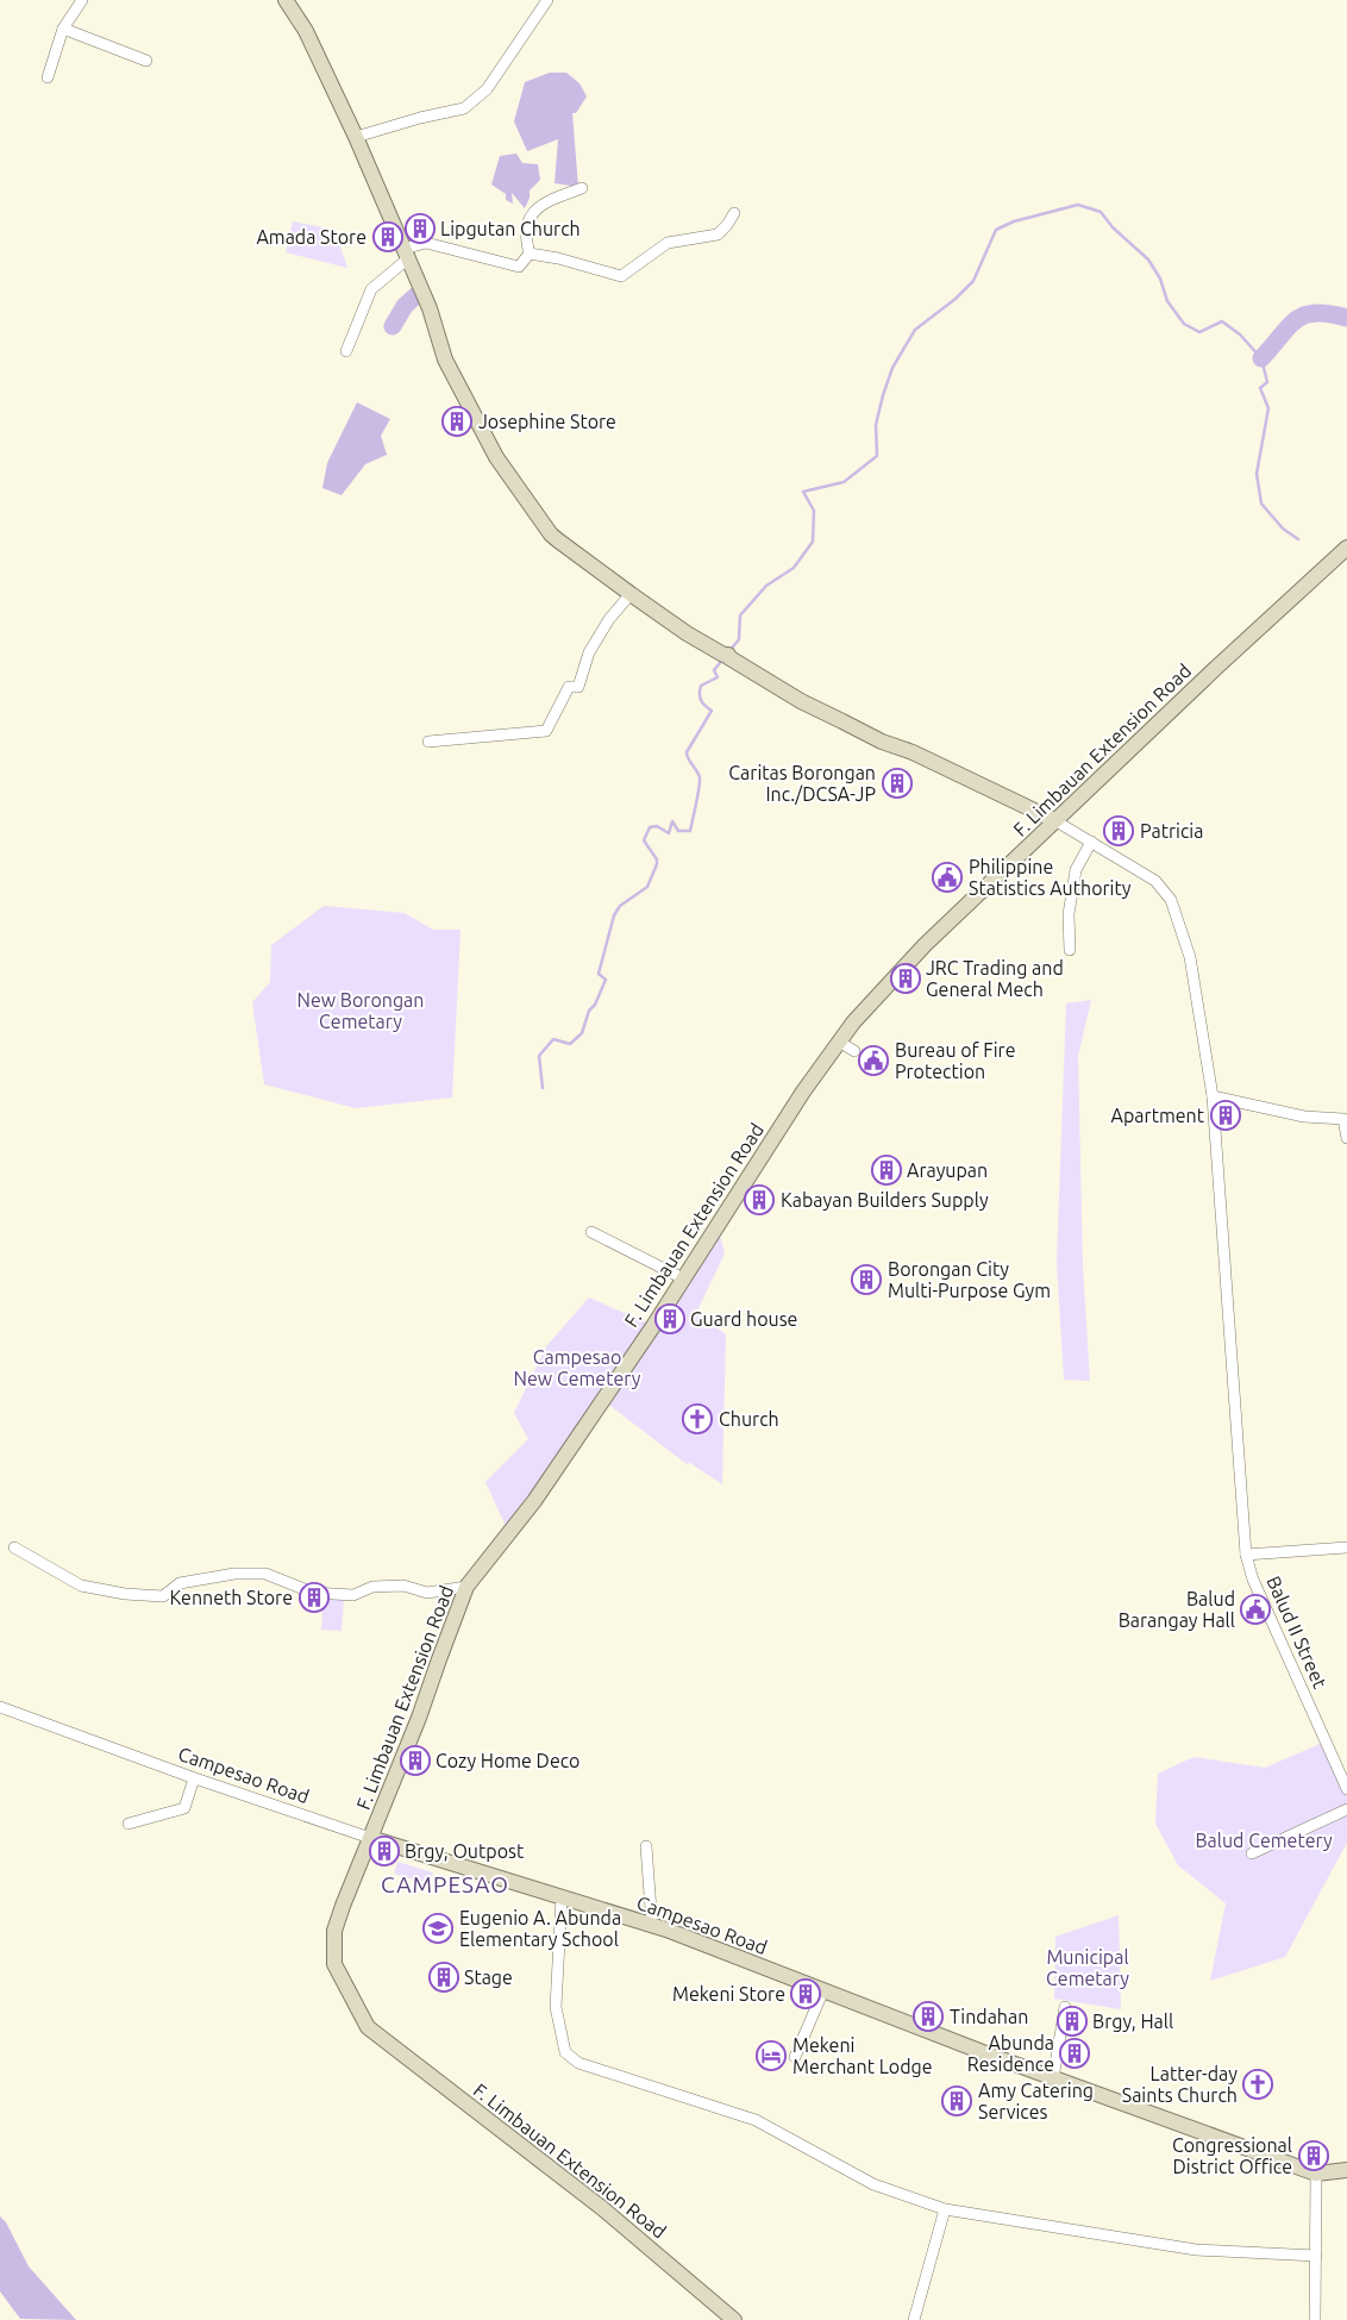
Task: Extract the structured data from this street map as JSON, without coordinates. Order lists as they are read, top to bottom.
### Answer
{
  "streets": {
    "street": ["F. Limbauan Extension Road", "Balud II Street", "Campesao Road"]
  },
  "crossings": [
    ["F. Limbauan Extension Road", "Balud II Street"],
    ["F. Limbauan Extension Road", "Campesao Road"]
  ],
  "districts": ["CAMPESAO"],
  "parks": [
    "New Borongan Cemetary",
    "Campesao New Cemetery",
    "Balud Cemetery",
    "Municipal Cemetary"
  ],
  "places": {
    "building": [
      "Lipgutan Church",
      "Amada Store",
      "Josephine Store",
      "Caritas Borongan Inc./DCSA-JP",
      "Patricia",
      "JRC Trading and General Mech",
      "Apartment",
      "Arayupan",
      "Kabayan Builders Supply",
      "Borongan City Multi-Purpose Gym",
      "Guard house",
      "Kenneth Store",
      "Cozy Home Deco",
      "Brgy, Outpost",
      "Stage",
      "Mekeni Store",
      "Tindahan",
      "Brgy, Hall",
      "Abunda Residence",
      "Amy Catering Services",
      "Congressional District Office"
    ],
    "public building": ["Philippine Statistics Authority", "Bureau of Fire Protection", "Balud Barangay Hall"],
    "church": ["Church", "Latter-day Saints Church"],
    "school or university": ["Eugenio A. Abunda Elementary School"],
    "hotel": ["Mekeni Merchant Lodge"]
  }
}
